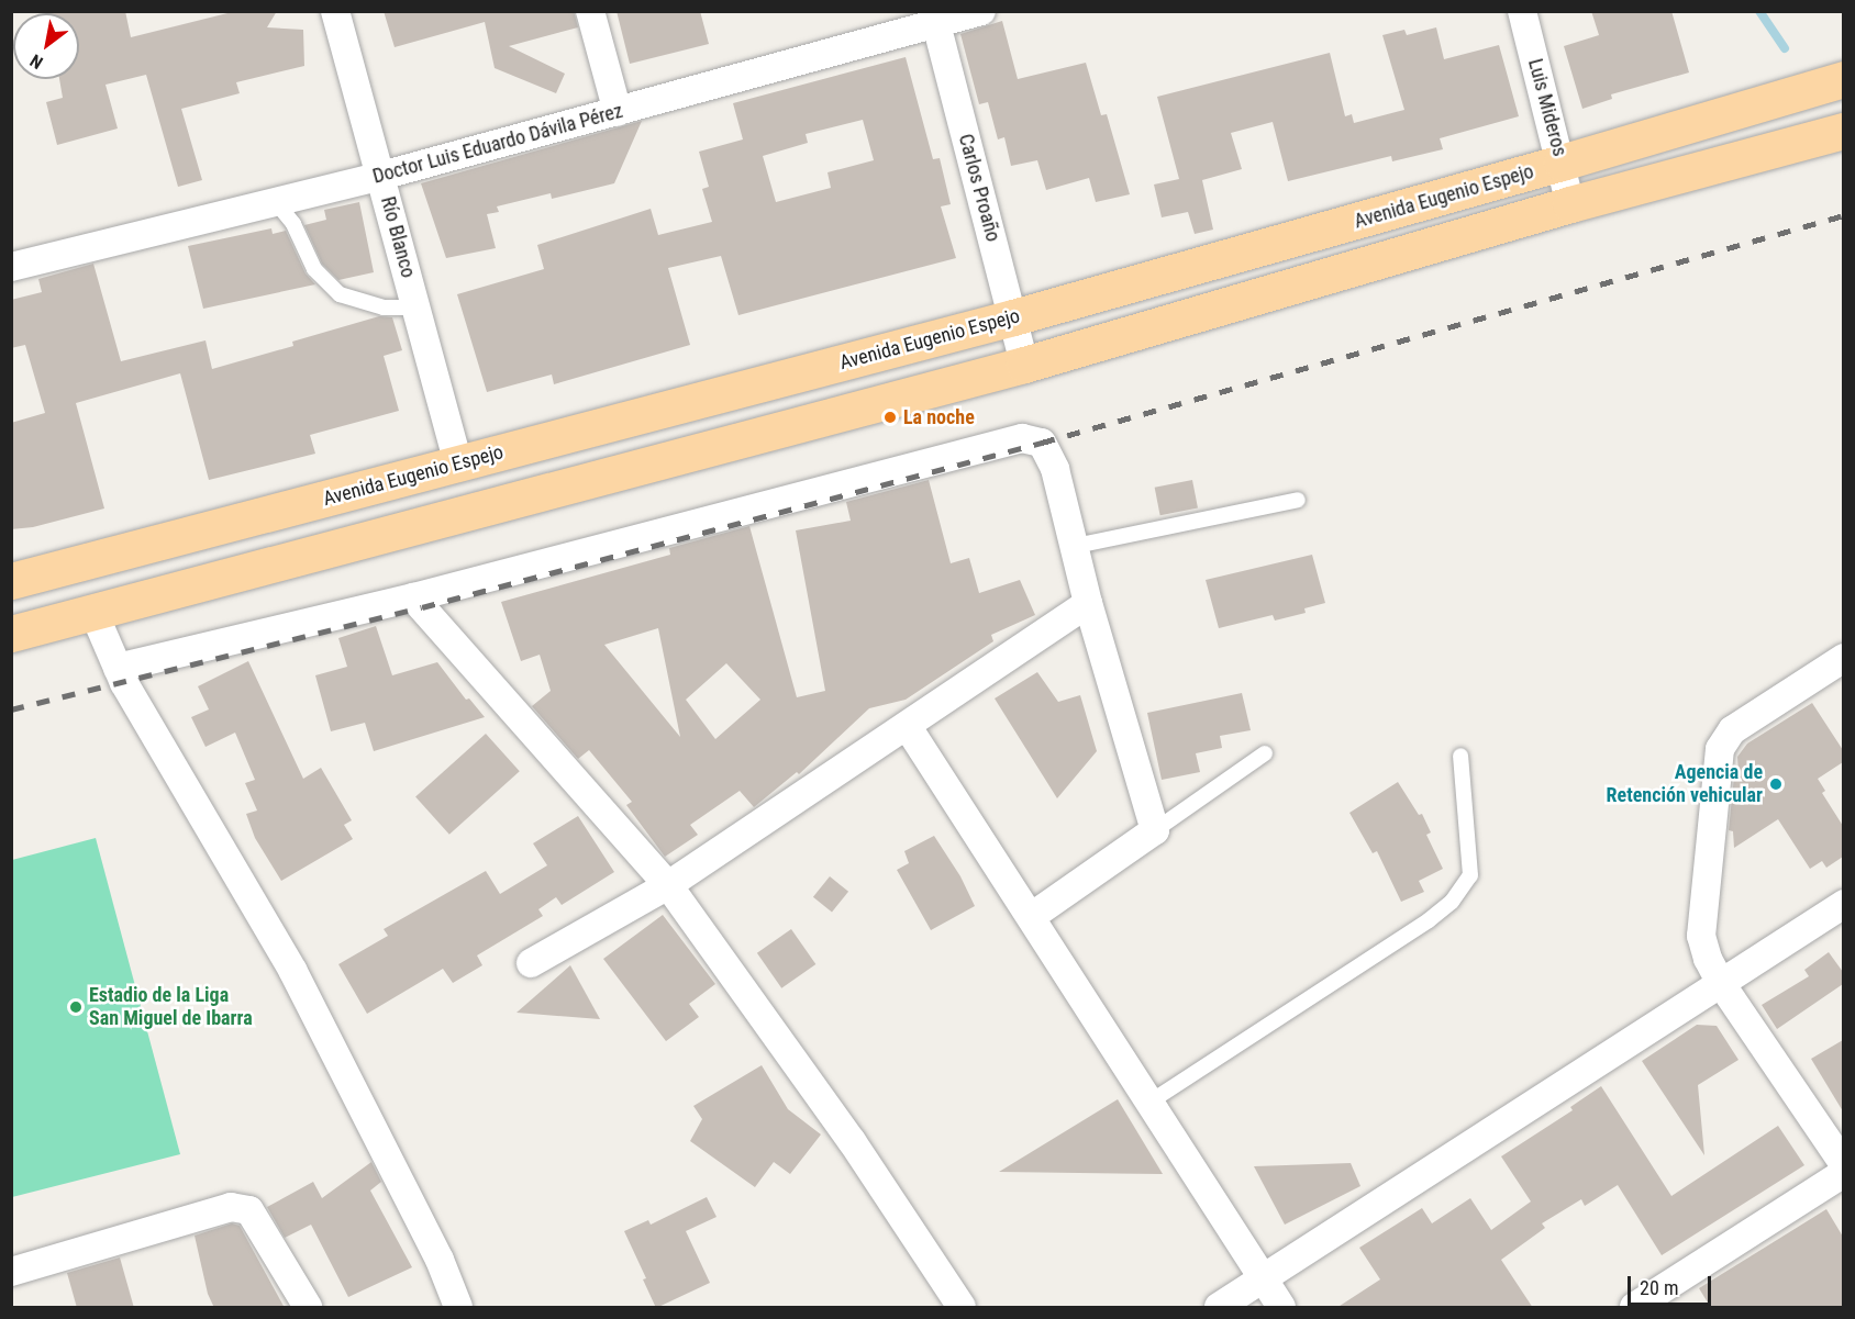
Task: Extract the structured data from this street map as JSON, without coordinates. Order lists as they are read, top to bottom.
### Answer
{
  "streets": {
    "main road": ["Avenida Eugenio Espejo"],
    "street": [
      "Luis Mideros",
      "Doctor Luis Eduardo Dávila Pérez",
      "Carlos Proaño",
      "Río Blanco"
    ]
  },
  "crossings": [
    ["Luis Mideros", "Avenida Eugenio Espejo"],
    ["Doctor Luis Eduardo Dávila Pérez", "Carlos Proaño"],
    ["Doctor Luis Eduardo Dávila Pérez", "Río Blanco"],
    ["Carlos Proaño", "Avenida Eugenio Espejo"],
    ["Avenida Eugenio Espejo", "Río Blanco"]
  ],
  "places": ["La noche", "Agencia de Retención vehicular", "Estadio de la Liga San Miguel de Ibarra"],
  "scale_bar": "20 m",
  "north": "bottom left"
}
